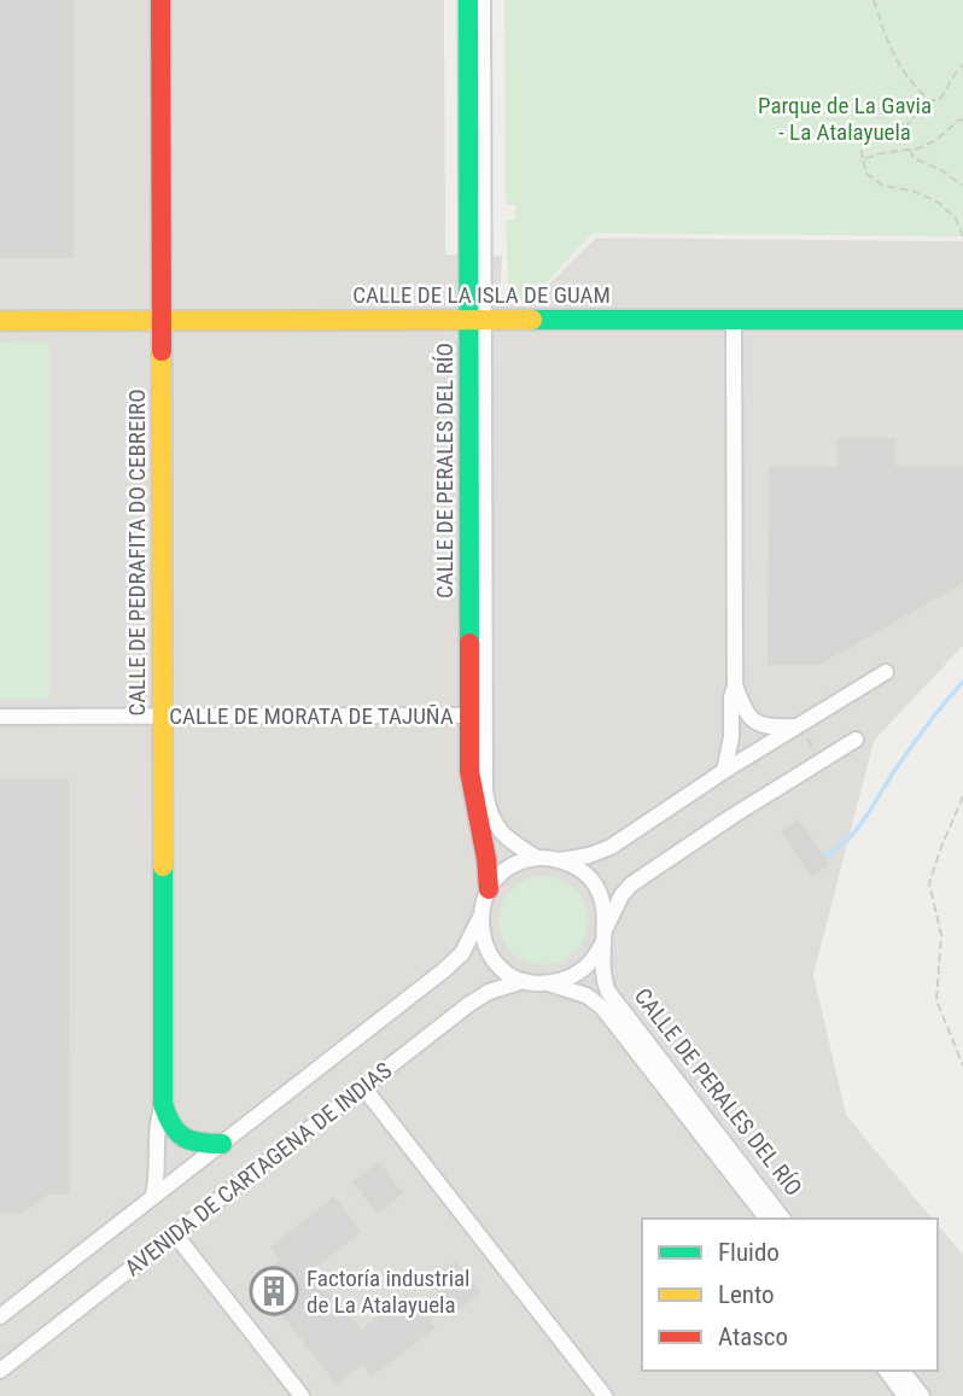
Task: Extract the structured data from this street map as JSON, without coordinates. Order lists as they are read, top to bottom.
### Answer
{
  "streets": {
    "street": [
      "CALLE DE LA ISLA DE GUAM",
      "CALLE DE PERALES DEL RÍO",
      "CALLE DE PEDRAFITA DO CEBREIRO",
      "CALLE DE MORATA DE TAJUÑA",
      "AVENIDA DE CARTAGENA DE INDIAS"
    ]
  },
  "crossings": [
    ["CALLE DE LA ISLA DE GUAM", "CALLE DE PERALES DEL RÍO"],
    ["CALLE DE LA ISLA DE GUAM", "CALLE DE PEDRAFITA DO CEBREIRO"],
    ["CALLE DE PERALES DEL RÍO", "CALLE DE MORATA DE TAJUÑA"],
    ["CALLE DE PERALES DEL RÍO", "AVENIDA DE CARTAGENA DE INDIAS"],
    ["CALLE DE PEDRAFITA DO CEBREIRO", "CALLE DE MORATA DE TAJUÑA"],
    ["CALLE DE PEDRAFITA DO CEBREIRO", "AVENIDA DE CARTAGENA DE INDIAS"]
  ],
  "parks": ["Parque de La Gavia - La Atalayuela"],
  "places": {
    "building": ["Factoría industrial de La Atalayuela"]
  },
  "legend": ["Fluido", "Lento", "Atasco"]
}
